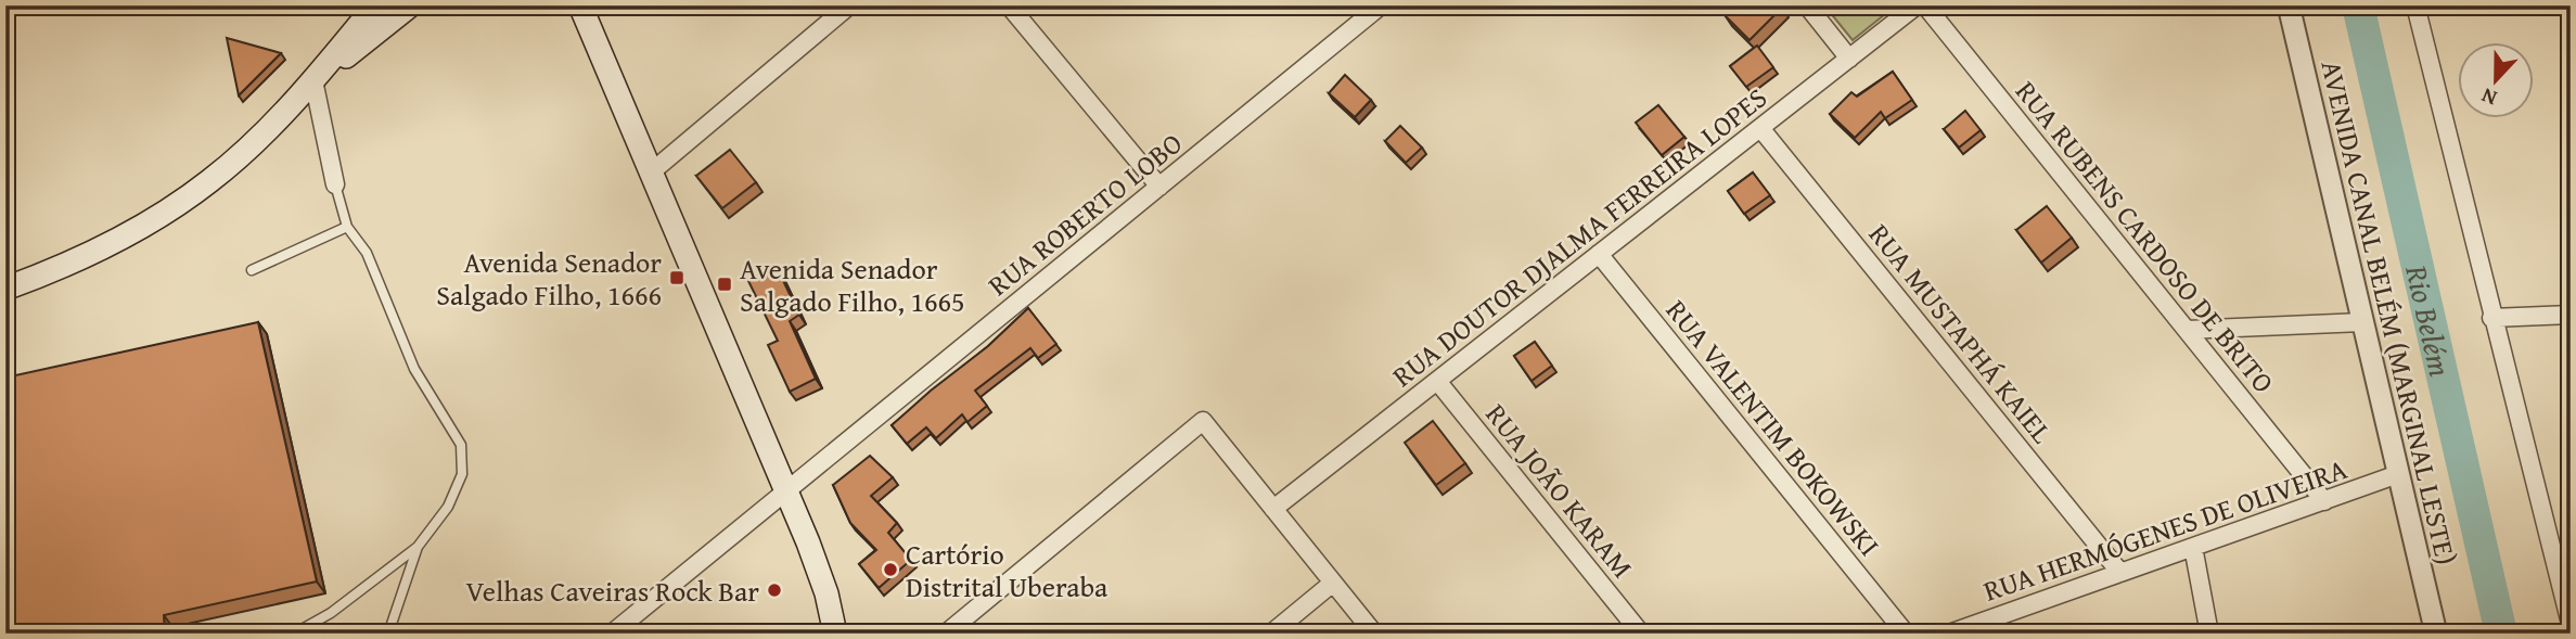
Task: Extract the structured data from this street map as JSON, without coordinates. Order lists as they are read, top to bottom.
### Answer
{
  "streets": {
    "street": [
      "RUA ROBERTO LOBO",
      "RUA DOUTOR DJALMA FERREIRA LOPES",
      "RUA RUBENS CARDOSO DE BRITO",
      "AVENIDA CANAL BELÉM (MARGINAL LESTE)",
      "RUA MUSTAPHÁ KAIEL",
      "RUA VALENTIM BOKOWSKI",
      "RUA JOÃO KARAM",
      "RUA HERMÓGENES DE OLIVEIRA"
    ]
  },
  "crossings": [
    ["RUA DOUTOR DJALMA FERREIRA LOPES", "RUA MUSTAPHÁ KAIEL"],
    ["RUA DOUTOR DJALMA FERREIRA LOPES", "RUA VALENTIM BOKOWSKI"],
    ["RUA DOUTOR DJALMA FERREIRA LOPES", "RUA JOÃO KARAM"],
    ["RUA RUBENS CARDOSO DE BRITO", "RUA HERMÓGENES DE OLIVEIRA"],
    ["AVENIDA CANAL BELÉM (MARGINAL LESTE)", "RUA HERMÓGENES DE OLIVEIRA"],
    ["RUA MUSTAPHÁ KAIEL", "RUA HERMÓGENES DE OLIVEIRA"]
  ],
  "water": ["Rio Belém"],
  "places": {
    "transit": ["Avenida Senador Salgado Filho, 1666", "Avenida Senador Salgado Filho, 1665"],
    "other": ["Cartório Distrital Uberaba", "Velhas Caveiras Rock Bar"]
  },
  "north": "bottom"
}
